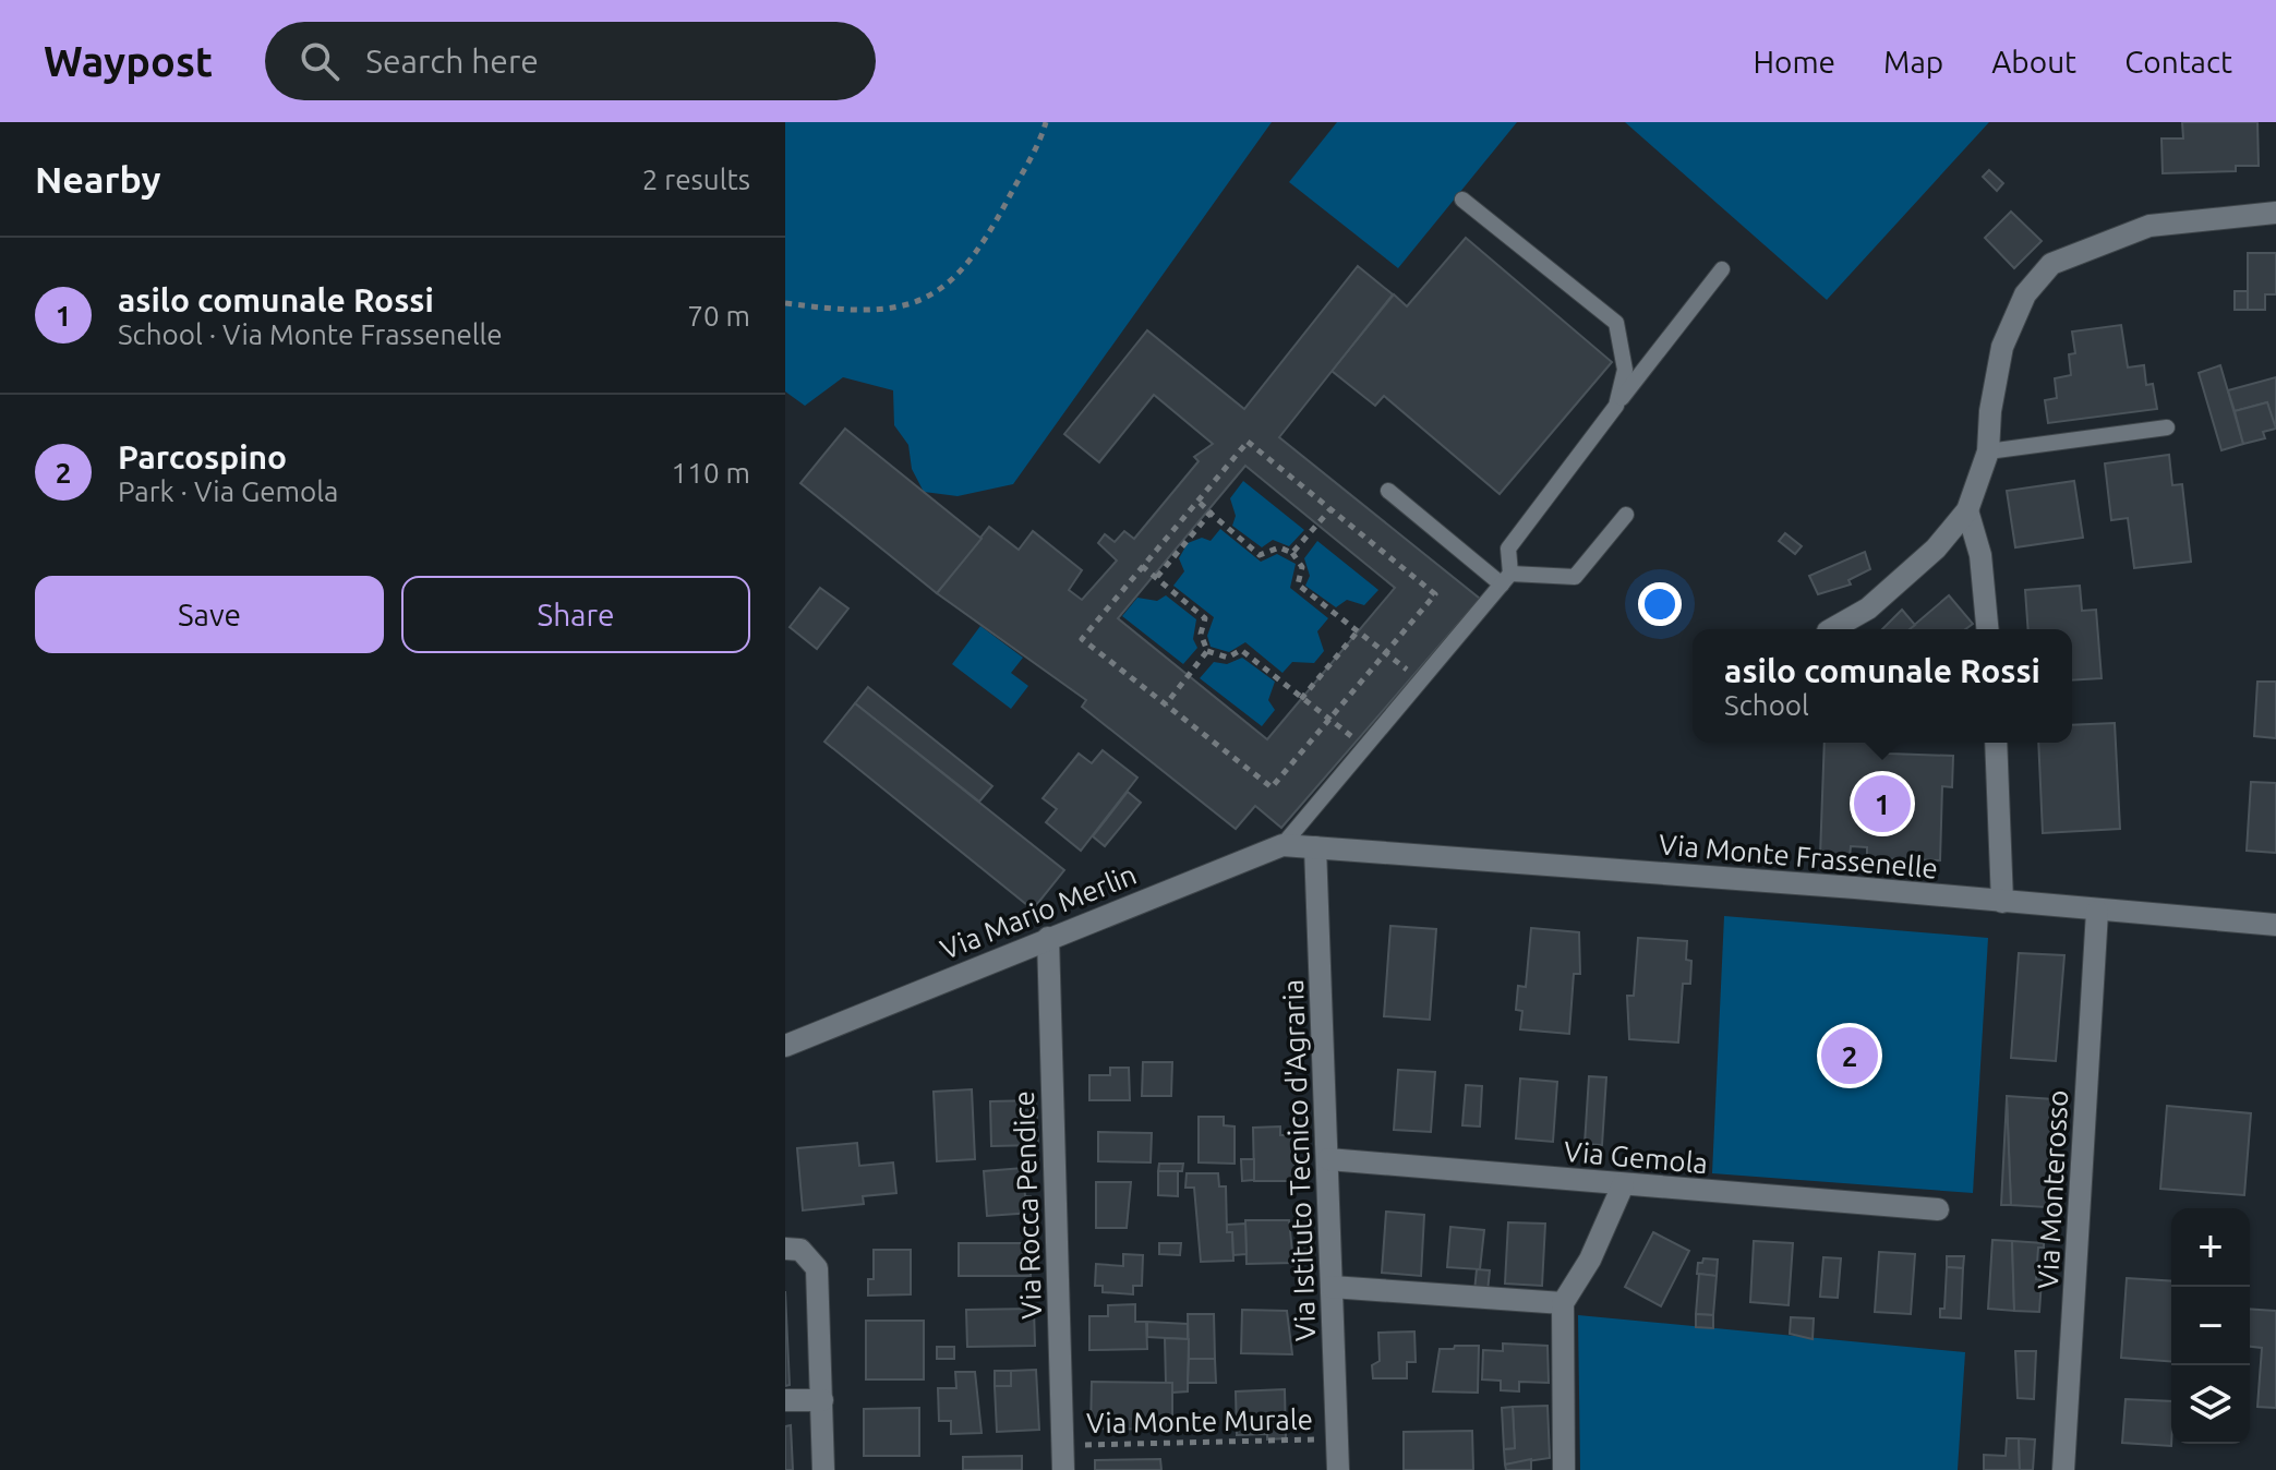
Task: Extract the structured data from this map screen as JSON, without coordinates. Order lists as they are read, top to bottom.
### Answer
{
  "streets": {
    "street": [
      "Via Monte Frassenelle",
      "Via Mario Merlin",
      "Via Gemola",
      "Via Istituto Tecnico d'Agraria",
      "Via Monterosso",
      "Via Rocca Pendice"
    ],
    "path": ["Via Monte Murale"]
  },
  "crossings": [
    ["Via Monte Frassenelle", "Via Mario Merlin"],
    ["Via Monte Frassenelle", "Via Istituto Tecnico d'Agraria"],
    ["Via Monte Frassenelle", "Via Monterosso"],
    ["Via Mario Merlin", "Via Istituto Tecnico d'Agraria"],
    ["Via Mario Merlin", "Via Rocca Pendice"],
    ["Via Gemola", "Via Istituto Tecnico d'Agraria"],
    ["Via Istituto Tecnico d'Agraria", "Via Monte Murale"],
    ["Via Rocca Pendice", "Via Monte Murale"]
  ],
  "page": {
    "header": "Waypost",
    "search": "Search here",
    "nav": [
      "Home",
      "Map",
      "About",
      "Contact"
    ],
    "heading": ["Nearby", "2 results"],
    "list": [
      {
        "mark": "1",
        "name": "asilo comunale Rossi",
        "note": "School · Via Monte Frassenelle",
        "value": "70 m"
      },
      {
        "mark": "2",
        "name": "Parcospino",
        "note": "Park · Via Gemola",
        "value": "110 m"
      }
    ],
    "buttons": ["Save", "Share"],
    "popup": ["asilo comunale Rossi", "School"],
    "pins": ["1", "2"],
    "map_buttons": ["+", "−"]
  }
}
